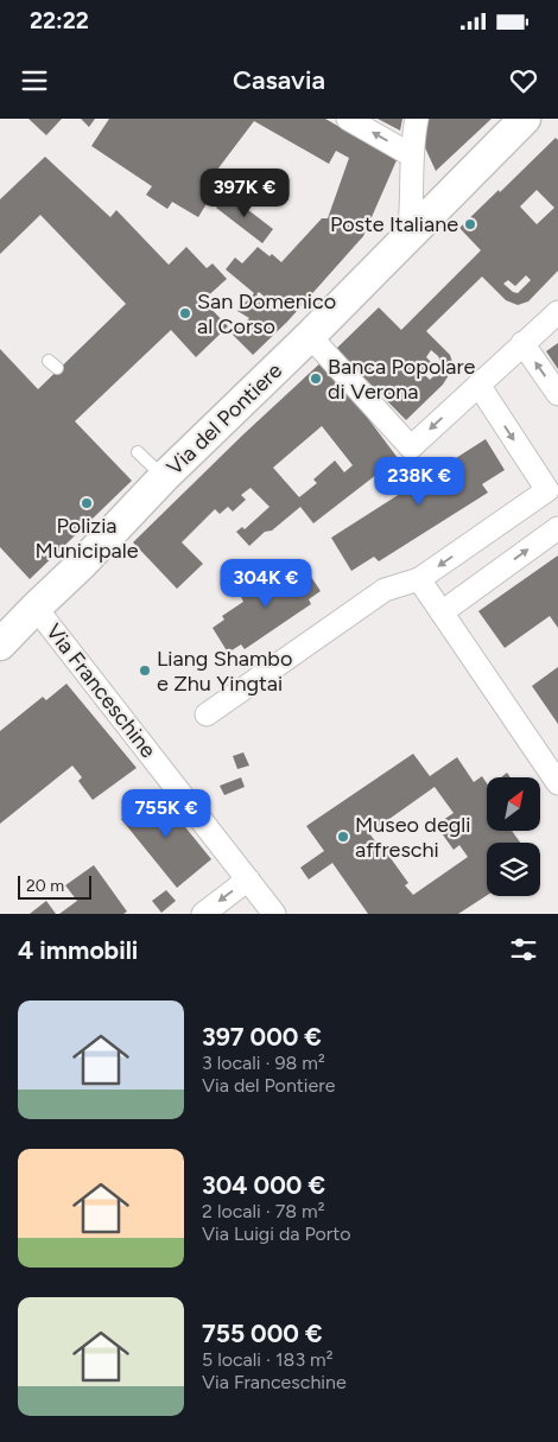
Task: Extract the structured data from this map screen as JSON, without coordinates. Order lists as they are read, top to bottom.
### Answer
{
  "streets": {
    "street": ["Via del Pontiere", "Via Franceschine"]
  },
  "crossings": [
    ["Via del Pontiere", "Via Franceschine"]
  ],
  "places": [
    "Poste Italiane",
    "San Domenico al Corso",
    "Banca Popolare di Verona",
    "Polizia Municipale",
    "Liang Shambo e Zhu Yingtai",
    "Museo degli affreschi"
  ],
  "scale_bar": "20 m",
  "north": "top right",
  "page": {
    "status": "22:22",
    "header": "Casavia",
    "price": [
      "397K €",
      "238K €",
      "304K €",
      "755K €"
    ],
    "scale": "20 m",
    "heading": "4 immobili",
    "list": [
      {
        "name": "397 000 €",
        "note": "3 locali · 98 m² · Via del Pontiere"
      },
      {
        "name": "304 000 €",
        "note": "2 locali · 78 m² · Via Luigi da Porto"
      },
      {
        "name": "755 000 €",
        "note": "5 locali · 183 m² · Via Franceschine"
      }
    ]
  }
}
